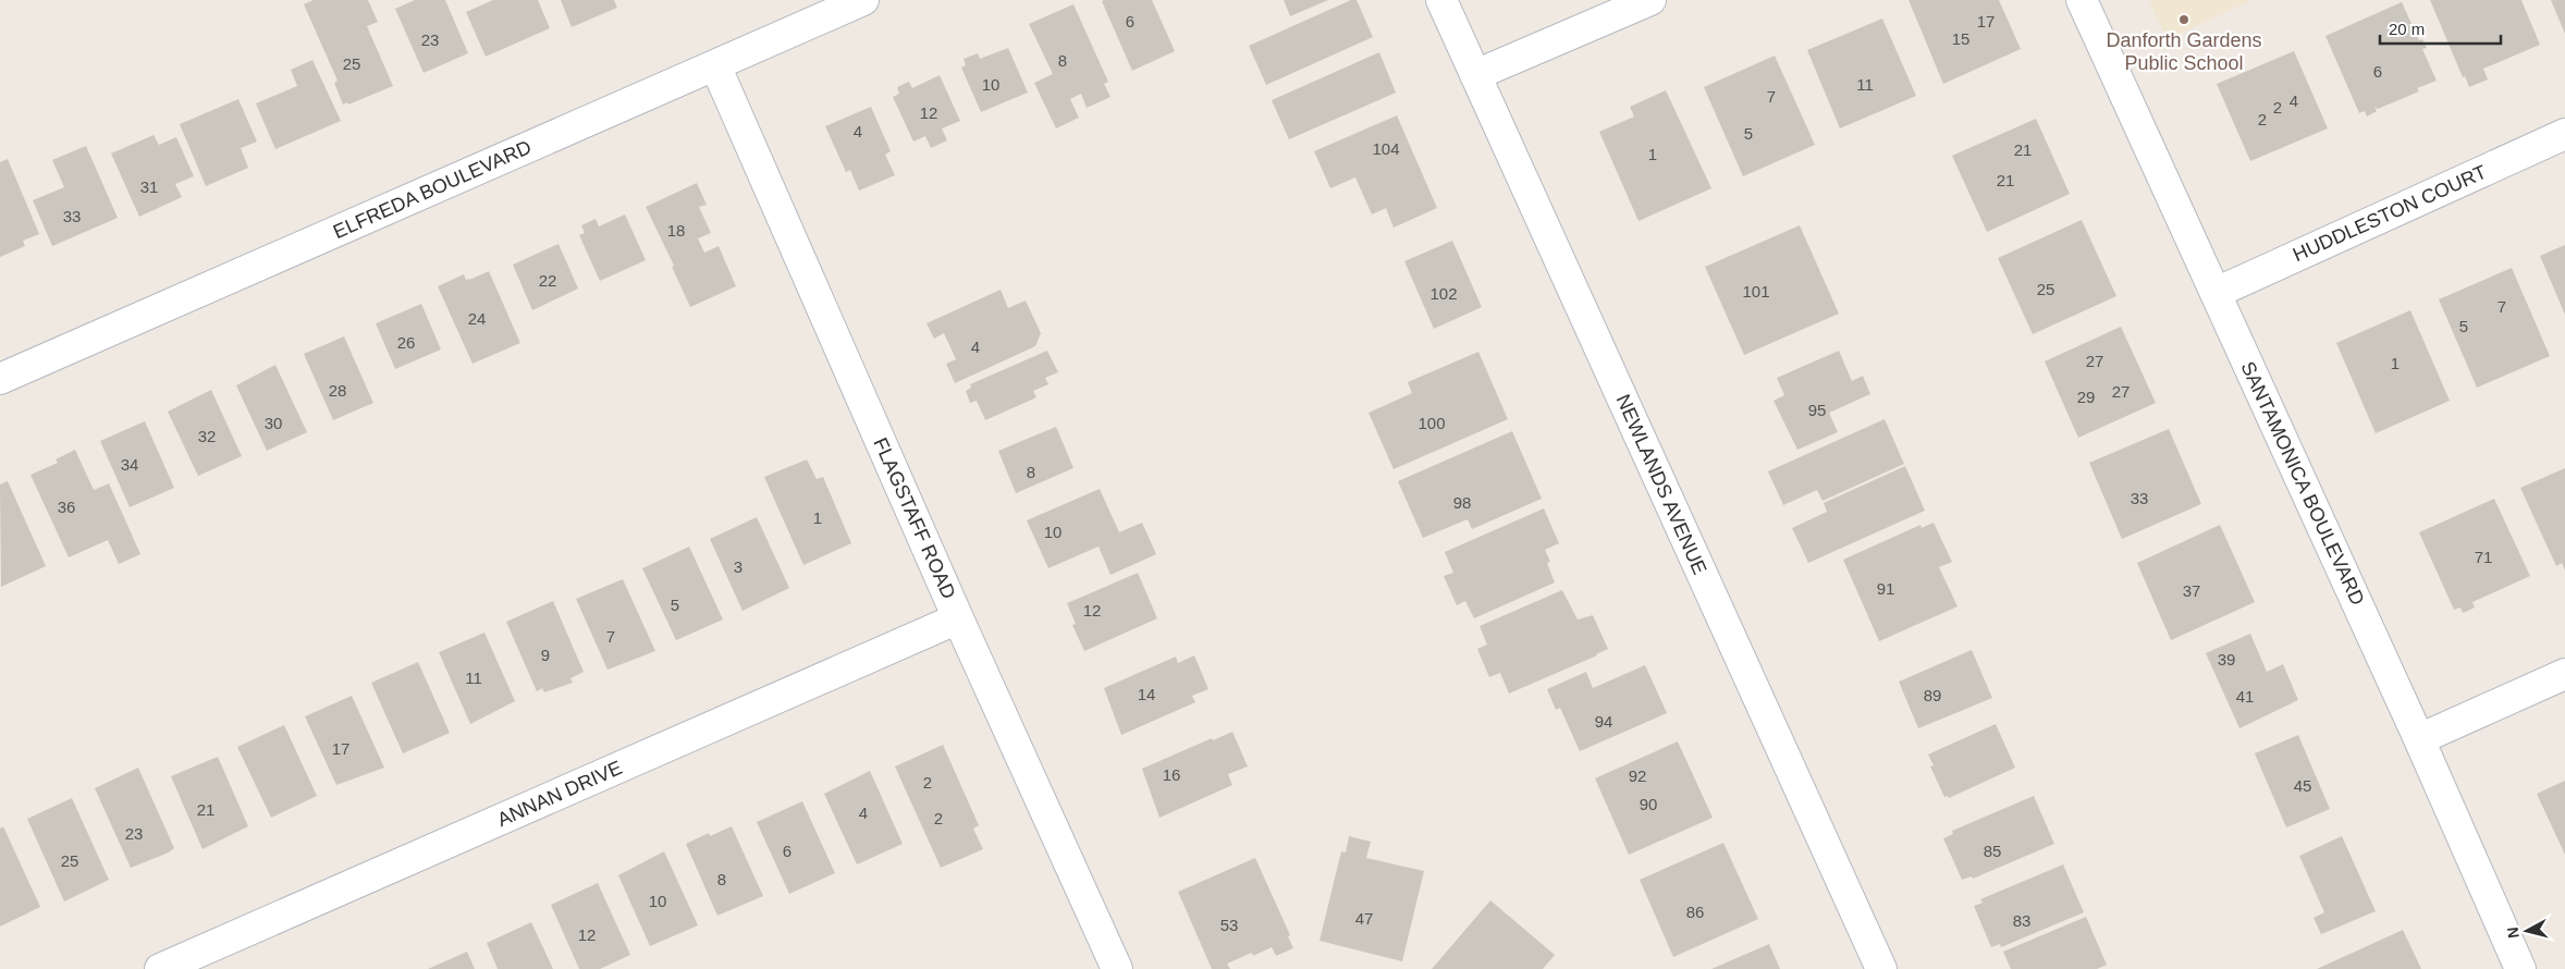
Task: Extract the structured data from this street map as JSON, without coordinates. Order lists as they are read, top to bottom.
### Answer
{
  "streets": {
    "street": [
      "ELFREDA BOULEVARD",
      "HUDDLESTON COURT",
      "SANTAMONICA BOULEVARD",
      "NEWLANDS AVENUE",
      "FLAGSTAFF ROAD",
      "ANNAN DRIVE"
    ]
  },
  "crossings": [
    ["ELFREDA BOULEVARD", "FLAGSTAFF ROAD"],
    ["HUDDLESTON COURT", "SANTAMONICA BOULEVARD"],
    ["FLAGSTAFF ROAD", "ANNAN DRIVE"]
  ],
  "places": ["Danforth Gardens Public School"],
  "house_numbers": [
    "6",
    "17",
    "15",
    "23",
    "8",
    "25",
    "6",
    "10",
    "11",
    "7",
    "4",
    "2",
    "12",
    "2",
    "4",
    "5",
    "104",
    "21",
    "1",
    "21",
    "31",
    "33",
    "18",
    "22",
    "25",
    "101",
    "102",
    "7",
    "24",
    "5",
    "26",
    "4",
    "27",
    "1",
    "28",
    "27",
    "29",
    "95",
    "30",
    "100",
    "32",
    "34",
    "8",
    "33",
    "98",
    "36",
    "1",
    "10",
    "71",
    "3",
    "91",
    "37",
    "5",
    "12",
    "7",
    "9",
    "39",
    "11",
    "14",
    "89",
    "41",
    "94",
    "17",
    "16",
    "92",
    "2",
    "45",
    "90",
    "21",
    "4",
    "2",
    "23",
    "6",
    "85",
    "25",
    "8",
    "10",
    "86",
    "47",
    "83",
    "53",
    "12"
  ],
  "scale_bar": "20 m",
  "north": "left"
}
